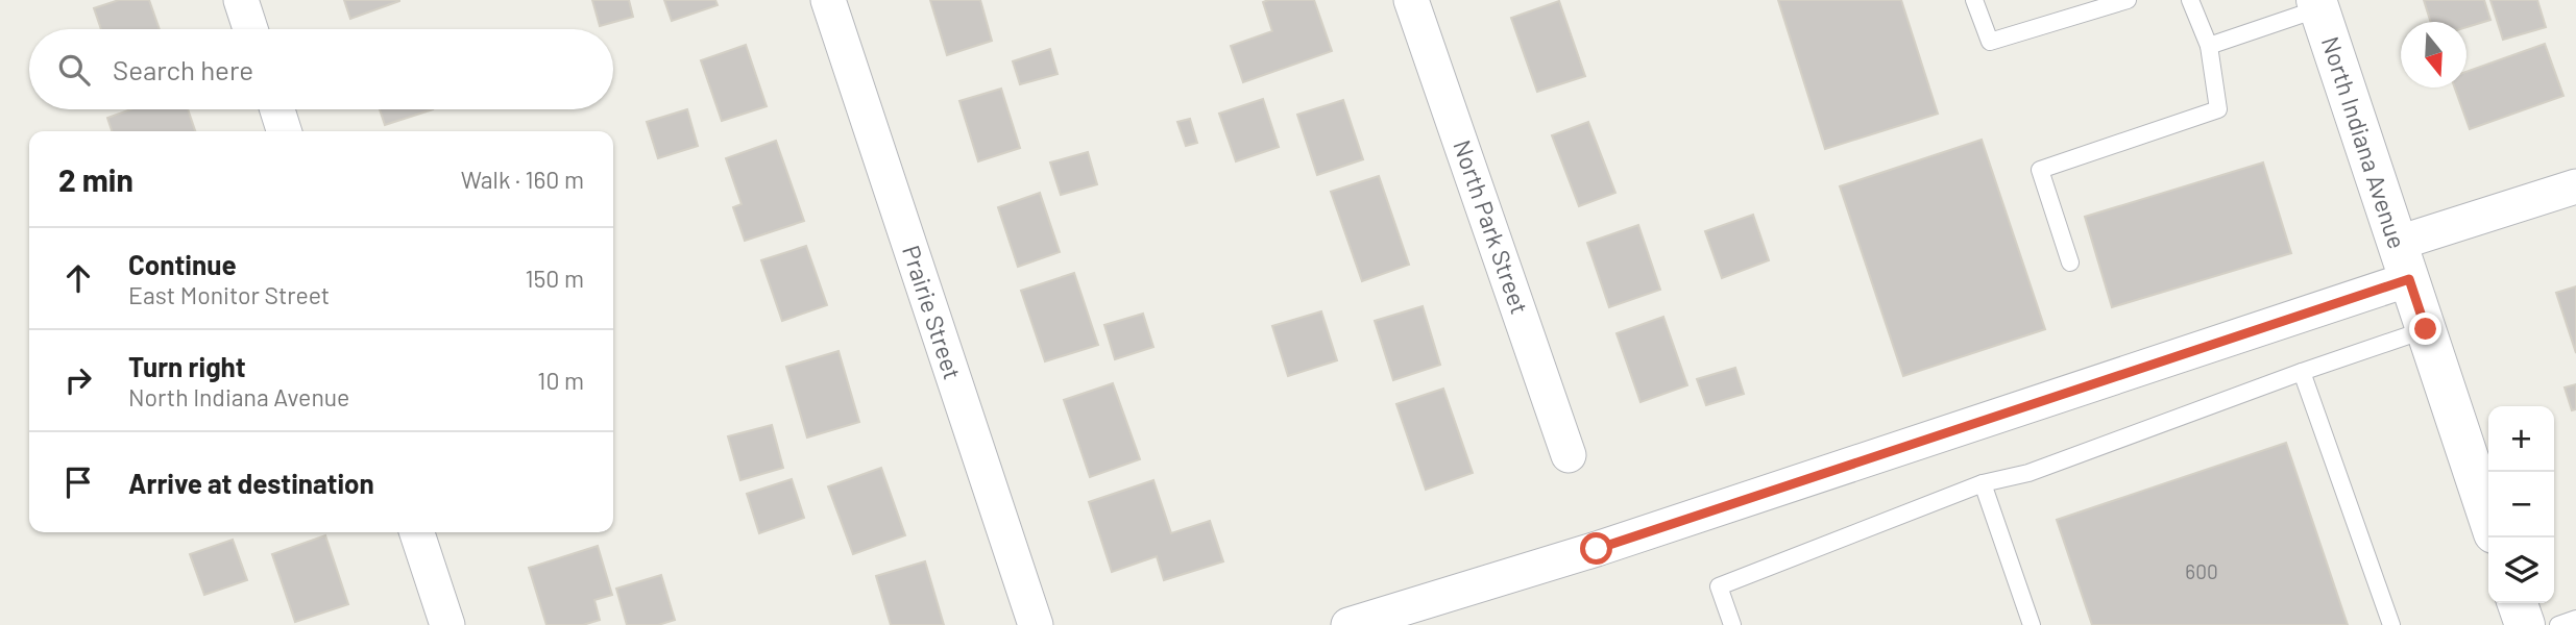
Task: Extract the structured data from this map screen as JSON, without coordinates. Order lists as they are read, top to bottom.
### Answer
{
  "streets": {
    "street": ["North Indiana Avenue", "North Park Street", "Prairie Street"]
  },
  "house_numbers": ["600"],
  "north": "bottom",
  "page": {
    "search": "Search here",
    "heading": ["2 min", "Walk · 160 m"],
    "list": [
      ["Continue", "East Monitor Street", "150 m"],
      ["Turn right", "North Indiana Avenue", "10 m"],
      "Arrive at destination"
    ],
    "map_buttons": ["+", "−"]
  }
}
